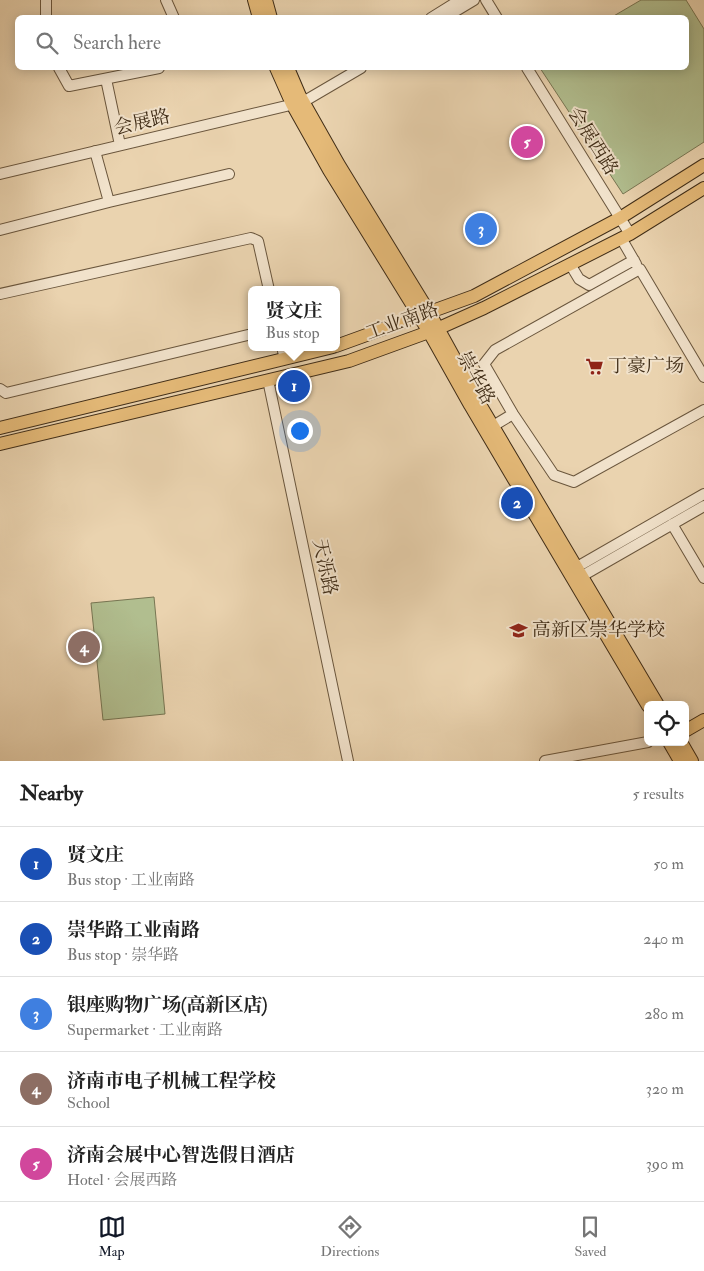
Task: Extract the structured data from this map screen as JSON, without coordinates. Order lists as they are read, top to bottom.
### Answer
{
  "streets": {
    "main road": ["工业南路", "崇华路"],
    "street": ["会展路", "会展西路", "天泺路"]
  },
  "crossings": [
    ["会展路", "崇华路"],
    ["会展西路", "工业南路"],
    ["工业南路", "崇华路"],
    ["工业南路", "天泺路"]
  ],
  "places": {
    "supermarket": ["丁豪广场"],
    "school or university": ["高新区崇华学校"]
  },
  "page": {
    "search": "Search here",
    "pins": [
      "5",
      "3",
      "1",
      "2",
      "4"
    ],
    "popup": ["贤文庄", "Bus stop"],
    "heading": ["Nearby", "5 results"],
    "list": [
      {
        "mark": "1",
        "name": "贤文庄",
        "note": "Bus stop · 工业南路",
        "value": "50 m"
      },
      {
        "mark": "2",
        "name": "崇华路工业南路",
        "note": "Bus stop · 崇华路",
        "value": "240 m"
      },
      {
        "mark": "3",
        "name": "银座购物广场(高新区店)",
        "note": "Supermarket · 工业南路",
        "value": "280 m"
      },
      {
        "mark": "4",
        "name": "济南市电子机械工程学校",
        "note": "School",
        "value": "320 m"
      },
      {
        "mark": "5",
        "name": "济南会展中心智选假日酒店",
        "note": "Hotel · 会展西路",
        "value": "390 m"
      }
    ],
    "nav": ["Map", "Directions", "Saved"]
  }
}
